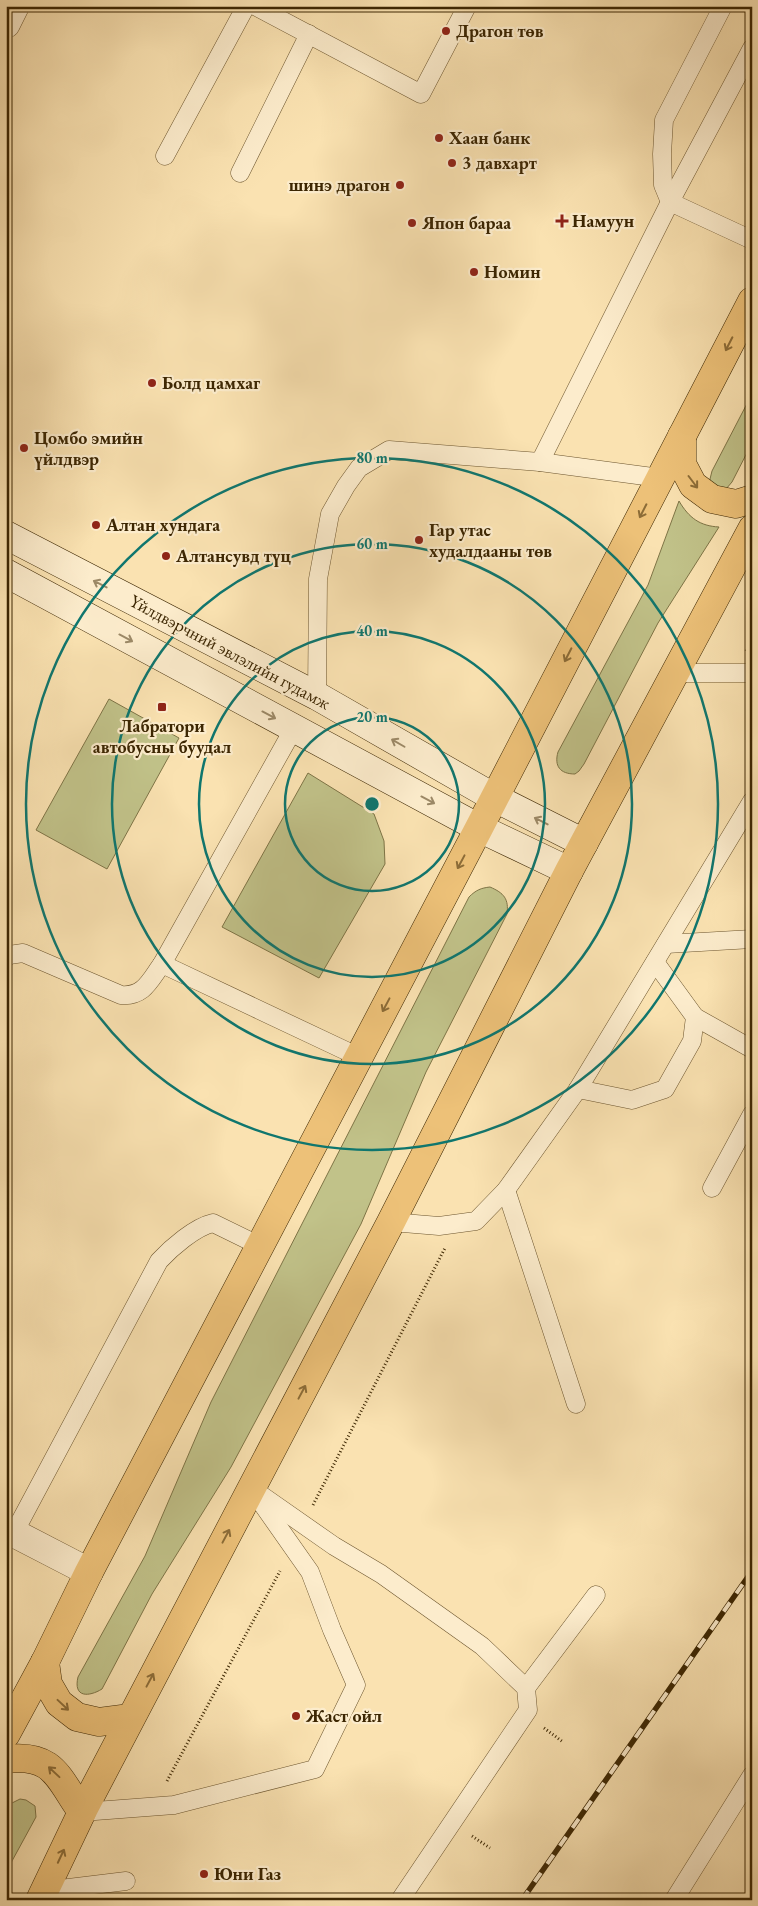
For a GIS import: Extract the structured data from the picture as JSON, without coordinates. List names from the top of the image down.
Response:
{
  "streets": {
    "main road": ["Үйлдвэрчний эвлэлийн гудамж"]
  },
  "places": {
    "other": [
      "Драгон төв",
      "Хаан банк",
      "3 давхарт",
      "шинэ драгон",
      "Япон бараа",
      "Номин",
      "Болд цамхаг",
      "Цомбо эмийн үйлдвэр",
      "Алтан хундага",
      "Гар утас худалдааны төв",
      "Алтансувд түц",
      "Жаст ойл",
      "Юни Газ"
    ],
    "health": ["Намуун"],
    "transit": ["Лабратори автобусны буудал"]
  },
  "rings": [
    "80 m",
    "60 m",
    "40 m",
    "20 m"
  ]
}
